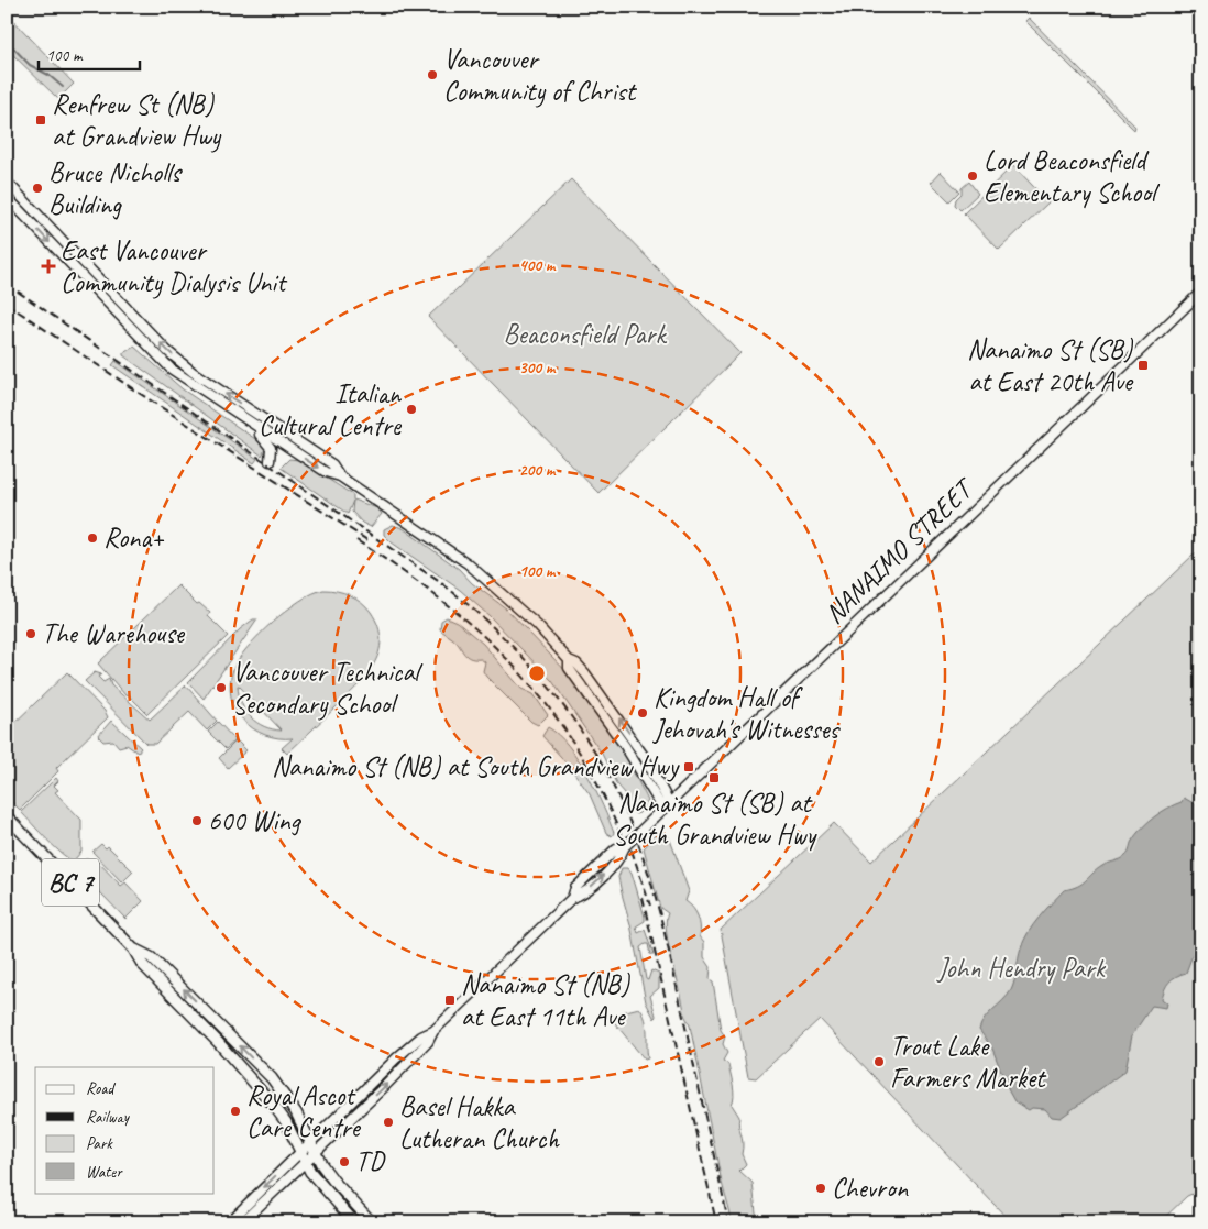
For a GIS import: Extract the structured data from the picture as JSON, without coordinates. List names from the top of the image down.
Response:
{
  "streets": {
    "main road": ["NANAIMO STREET", "BC 7"]
  },
  "crossings": [
    ["NANAIMO STREET", "BC 7"]
  ],
  "parks": ["Beaconsfield Park", "John Hendry Park"],
  "places": {
    "other": [
      "Vancouver Community of Christ",
      "Lord Beaconsfield Elementary School",
      "Bruce Nicholls Building",
      "Italian Cultural Centre",
      "Rona+",
      "The Warehouse",
      "Vancouver Technical Secondary School",
      "Kingdom Hall of Jehovah's Witnesses",
      "600 Wing",
      "Trout Lake Farmers Market",
      "Royal Ascot Care Centre",
      "Basel Hakka Lutheran Church",
      "TD",
      "Chevron"
    ],
    "transit": [
      "Renfrew St (NB) at Grandview Hwy",
      "Nanaimo St (SB) at East 20th Ave",
      "Nanaimo St (NB) at South Grandview Hwy",
      "Nanaimo St (SB) at South Grandview Hwy",
      "Nanaimo St (NB) at East 11th Ave"
    ],
    "health": ["East Vancouver Community Dialysis Unit"]
  },
  "legend": [
    "Road",
    "Railway",
    "Park",
    "Water"
  ],
  "scale_bar": "100 m",
  "rings": [
    "400 m",
    "300 m",
    "200 m",
    "100 m"
  ]
}
